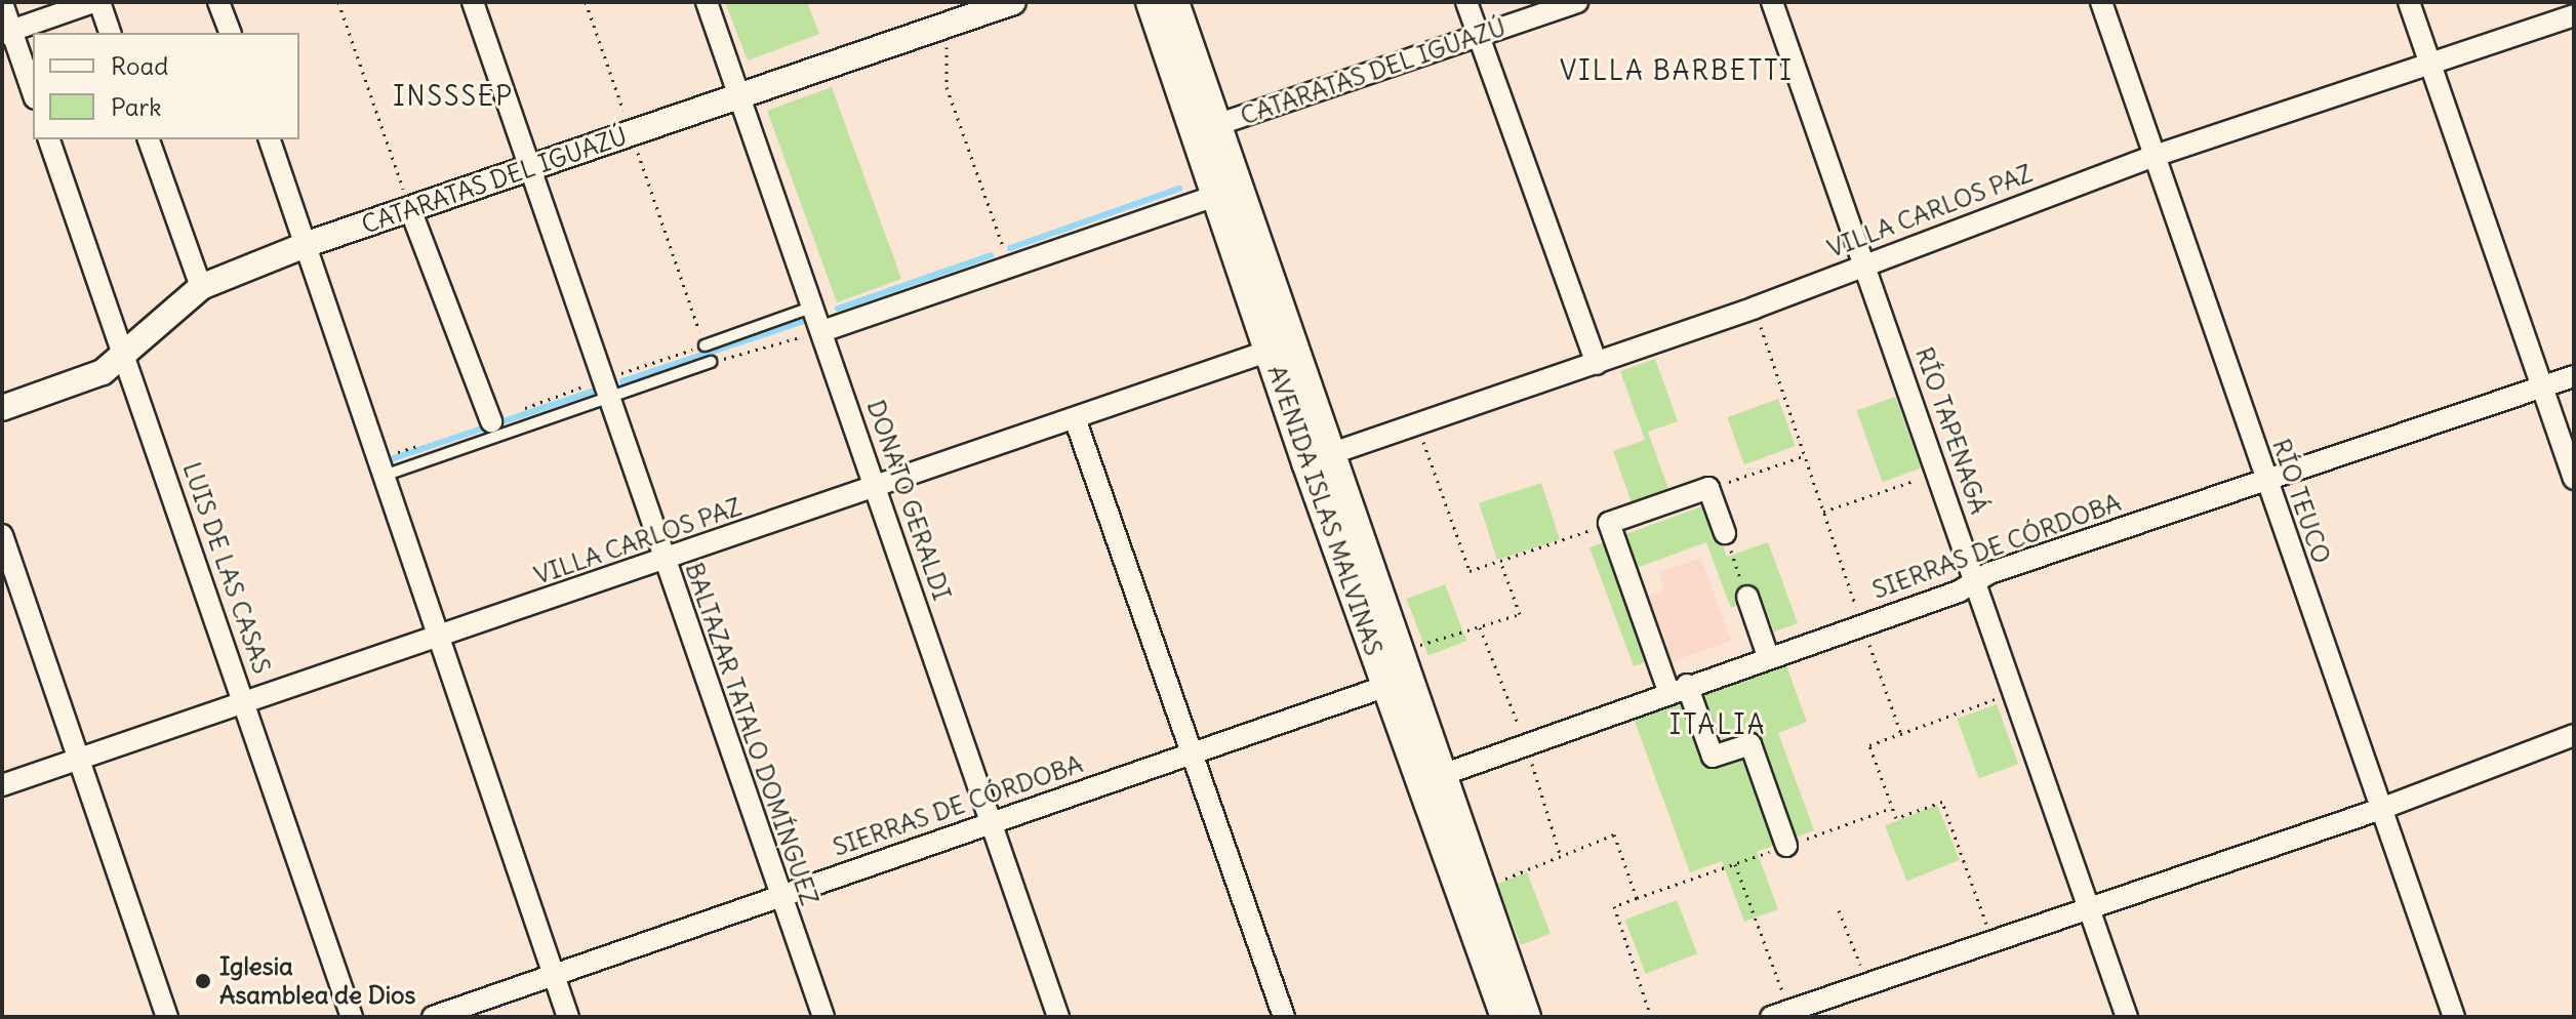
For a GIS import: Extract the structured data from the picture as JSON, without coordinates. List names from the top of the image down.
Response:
{
  "streets": {
    "main road": ["AVENIDA ISLAS MALVINAS"],
    "street": [
      "CATARATAS DEL IGUAZÚ",
      "VILLA CARLOS PAZ",
      "RÍO TAPENAGÁ",
      "DONATO GERALDI",
      "RÍO TEUCO",
      "SIERRAS DE CÓRDOBA",
      "LUIS DE LAS CASAS",
      "BALTAZAR TATALO DOMÍNGUEZ"
    ]
  },
  "crossings": [
    ["CATARATAS DEL IGUAZÚ", "DONATO GERALDI"],
    ["CATARATAS DEL IGUAZÚ", "AVENIDA ISLAS MALVINAS"],
    ["CATARATAS DEL IGUAZÚ", "LUIS DE LAS CASAS"],
    ["CATARATAS DEL IGUAZÚ", "BALTAZAR TATALO DOMÍNGUEZ"],
    ["VILLA CARLOS PAZ", "RÍO TAPENAGÁ"],
    ["VILLA CARLOS PAZ", "DONATO GERALDI"],
    ["VILLA CARLOS PAZ", "RÍO TEUCO"],
    ["VILLA CARLOS PAZ", "AVENIDA ISLAS MALVINAS"],
    ["VILLA CARLOS PAZ", "LUIS DE LAS CASAS"],
    ["VILLA CARLOS PAZ", "BALTAZAR TATALO DOMÍNGUEZ"],
    ["RÍO TAPENAGÁ", "SIERRAS DE CÓRDOBA"],
    ["DONATO GERALDI", "SIERRAS DE CÓRDOBA"],
    ["RÍO TEUCO", "SIERRAS DE CÓRDOBA"],
    ["AVENIDA ISLAS MALVINAS", "SIERRAS DE CÓRDOBA"],
    ["SIERRAS DE CÓRDOBA", "BALTAZAR TATALO DOMÍNGUEZ"]
  ],
  "districts": ["VILLA BARBETTI", "INSSSEP", "ITALIA"],
  "places": ["Iglesia Asamblea de Dios"],
  "legend": ["Road", "Park"]
}
